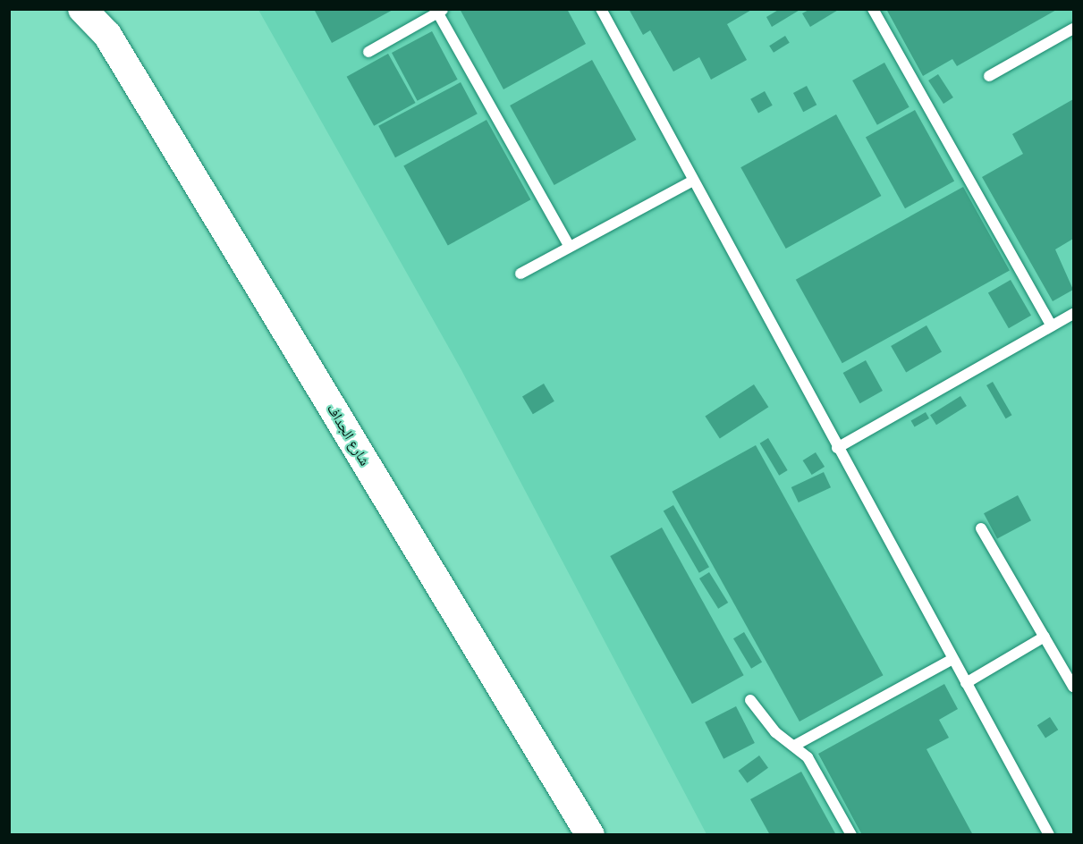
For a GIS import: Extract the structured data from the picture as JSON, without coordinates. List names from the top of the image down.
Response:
{
  "streets": {
    "street": ["شارع الجداف"]
  }
}
